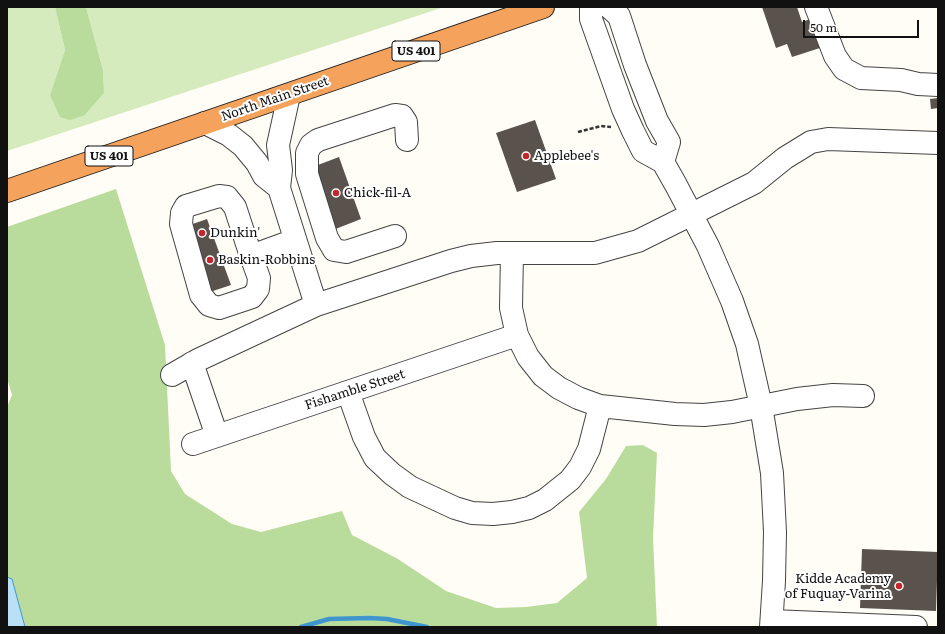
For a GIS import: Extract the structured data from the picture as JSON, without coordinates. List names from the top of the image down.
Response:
{
  "streets": {
    "highway": ["US 401", "North Main Street"],
    "street": ["Fishamble Street"]
  },
  "places": [
    "Applebee's",
    "Chick-fil-A",
    "Dunkin'",
    "Baskin-Robbins",
    "Kidde Academy of Fuquay-Varina"
  ],
  "scale_bar": "50 m"
}
